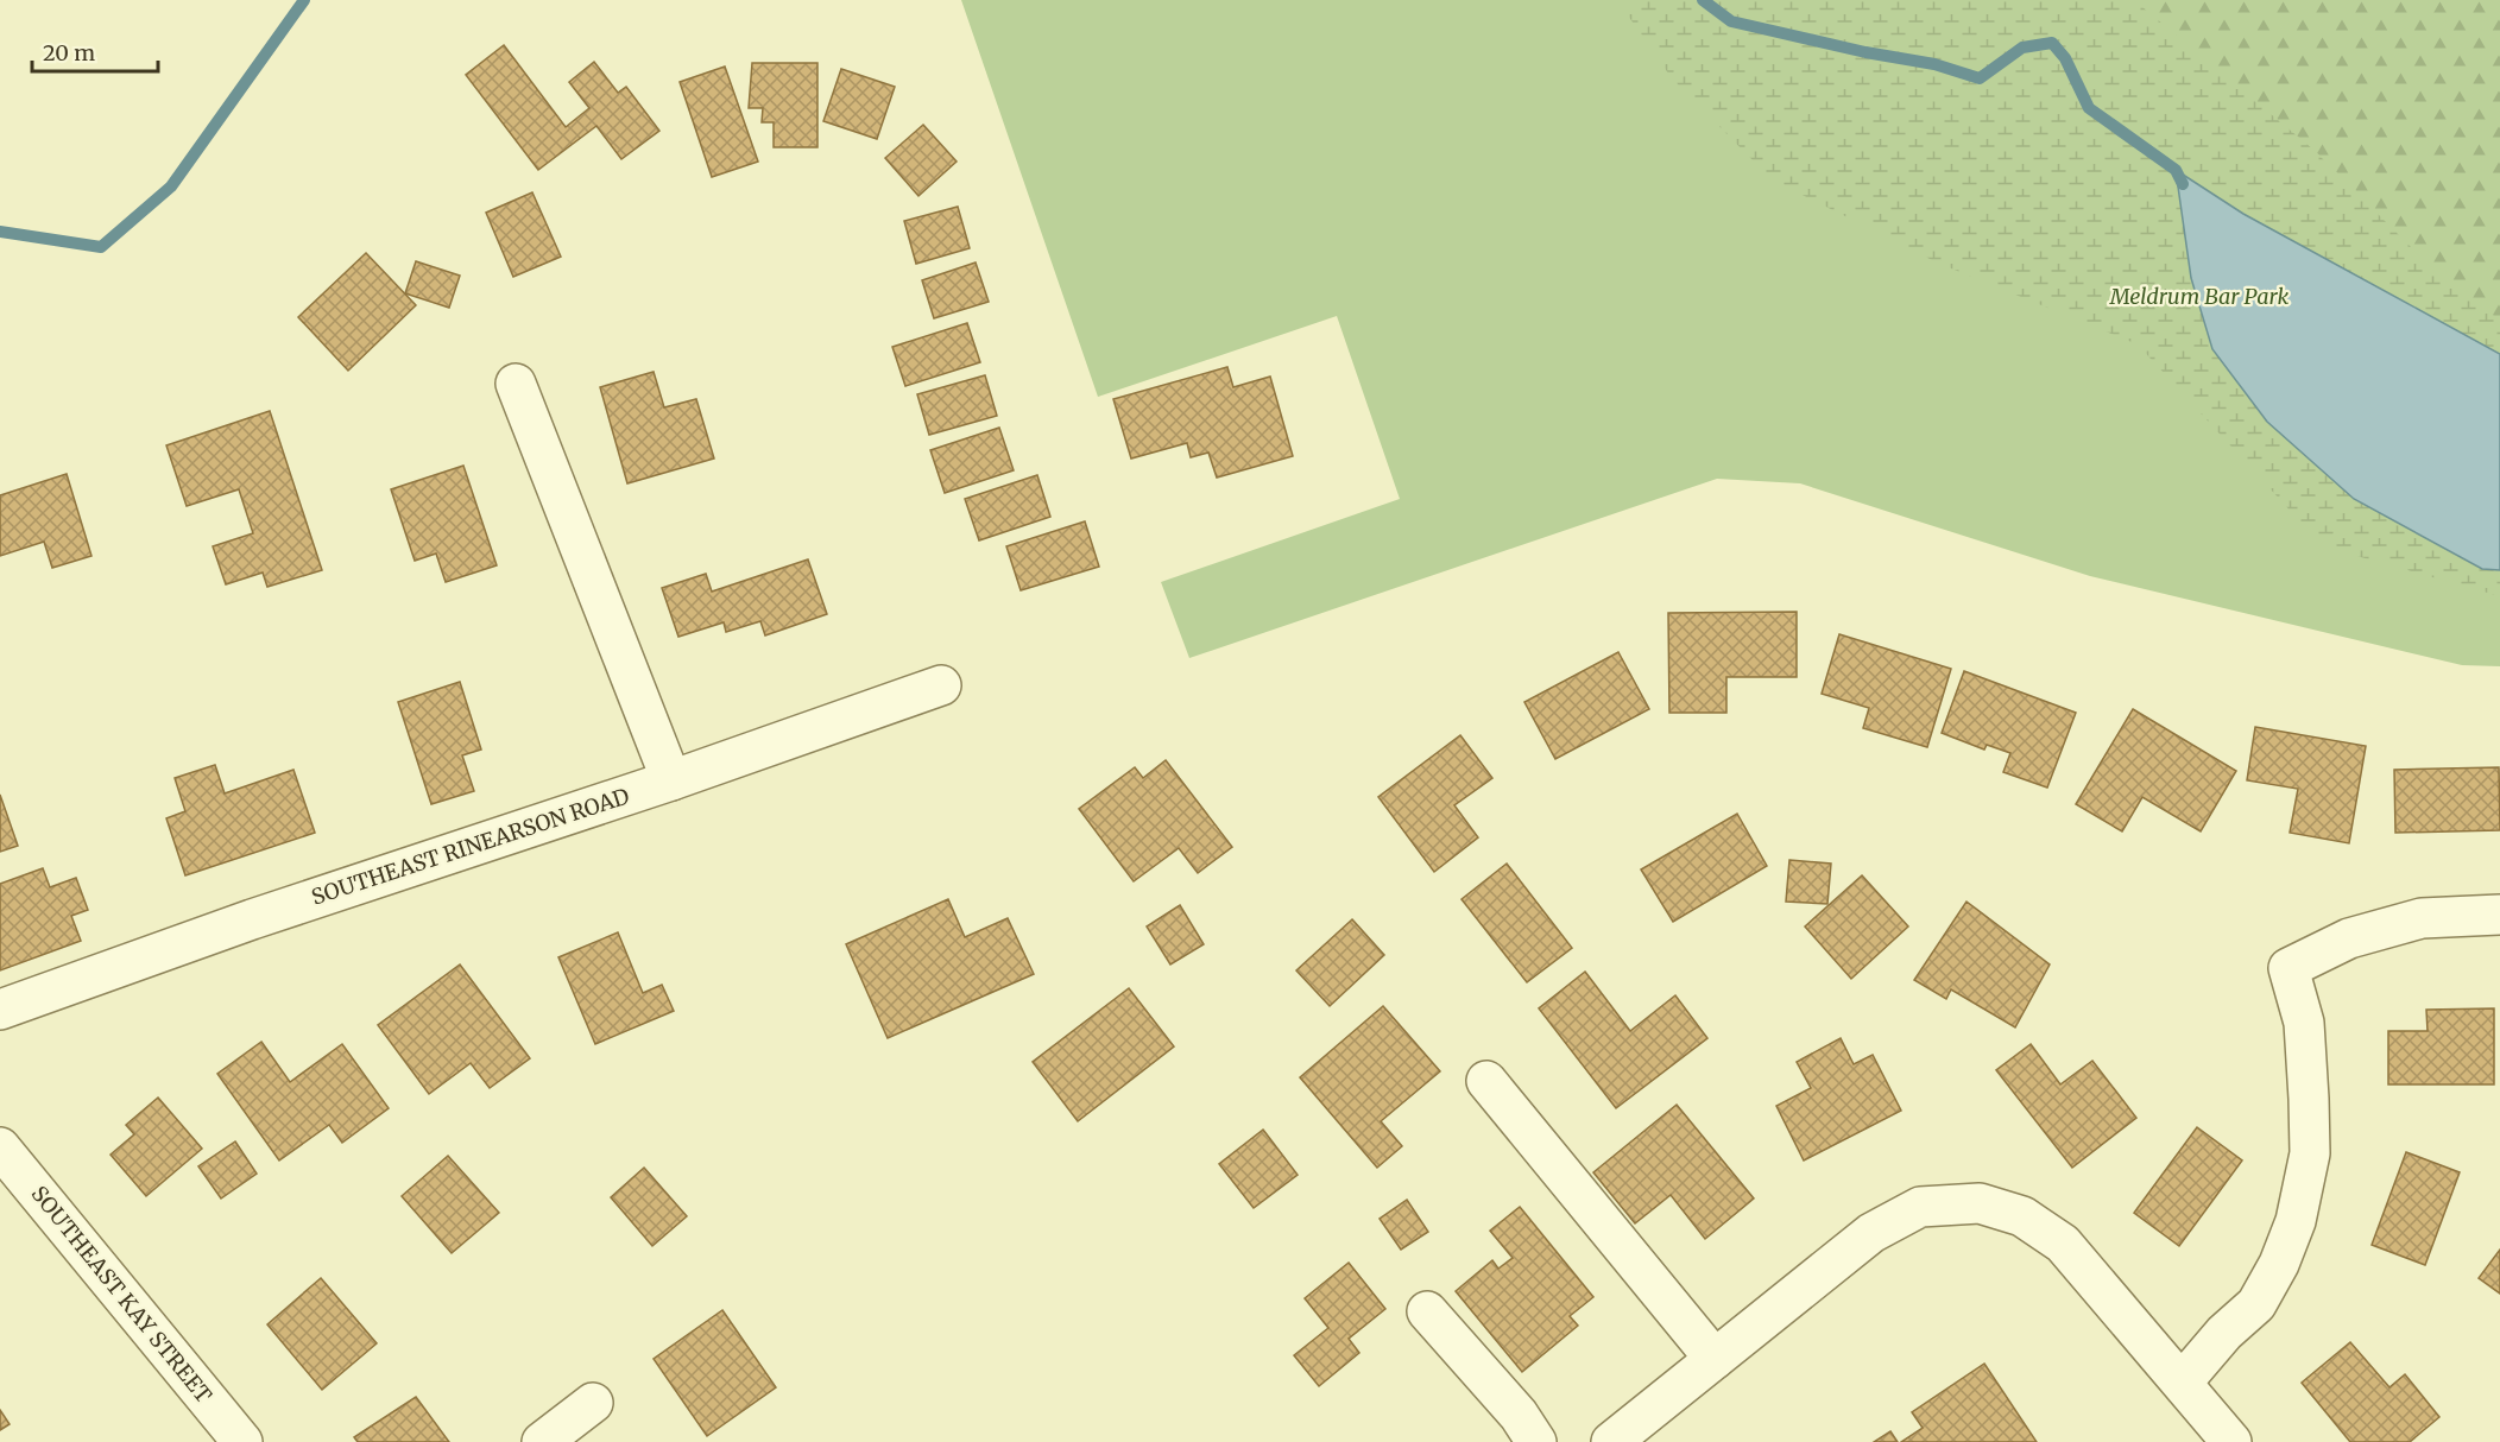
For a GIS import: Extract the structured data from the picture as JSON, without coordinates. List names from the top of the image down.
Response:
{
  "streets": {
    "street": ["SOUTHEAST RINEARSON ROAD", "SOUTHEAST KAY STREET"]
  },
  "parks": ["Meldrum Bar Park"],
  "scale_bar": "20 m"
}
